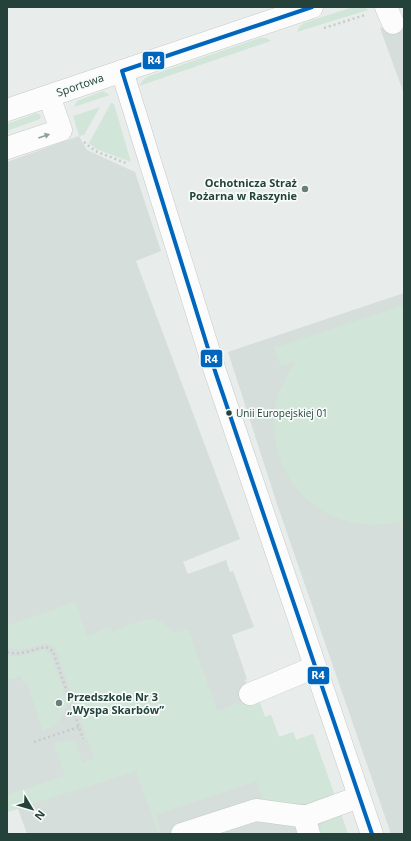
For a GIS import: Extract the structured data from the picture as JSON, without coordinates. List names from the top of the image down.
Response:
{
  "streets": {
    "street": ["Sportowa"]
  },
  "places": ["Ochotnicza Straż Pożarna w Raszynie", "Unii Europejskiej 01", "Przedszkole Nr 3 „Wyspa Skarbów”"],
  "lines": ["transit line R4"],
  "north": "bottom right"
}
